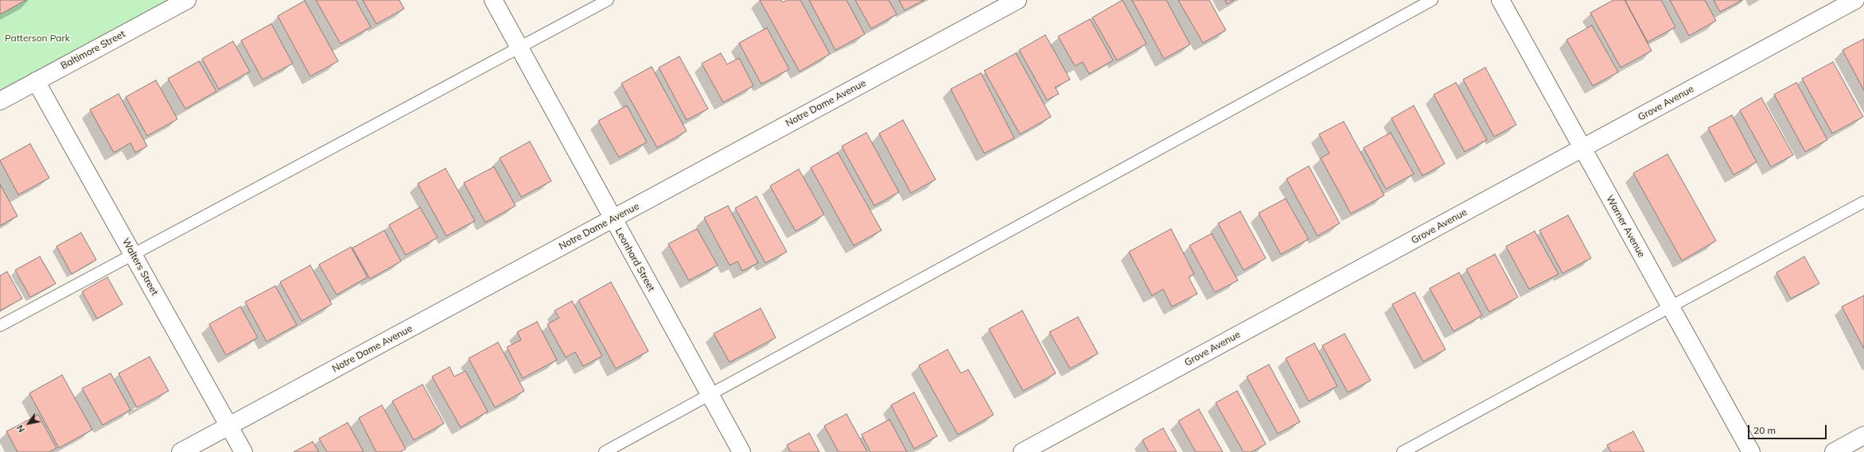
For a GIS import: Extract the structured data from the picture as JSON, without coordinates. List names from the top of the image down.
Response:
{
  "streets": {
    "street": [
      "Baltimore Street",
      "Notre Dame Avenue",
      "Grove Avenue",
      "Warner Avenue",
      "Leonhard Street",
      "Walters Street"
    ]
  },
  "crossings": [
    ["Baltimore Street", "Walters Street"],
    ["Notre Dame Avenue", "Leonhard Street"],
    ["Notre Dame Avenue", "Walters Street"],
    ["Grove Avenue", "Warner Avenue"]
  ],
  "parks": ["Patterson Park"],
  "scale_bar": "20 m",
  "north": "bottom left"
}
